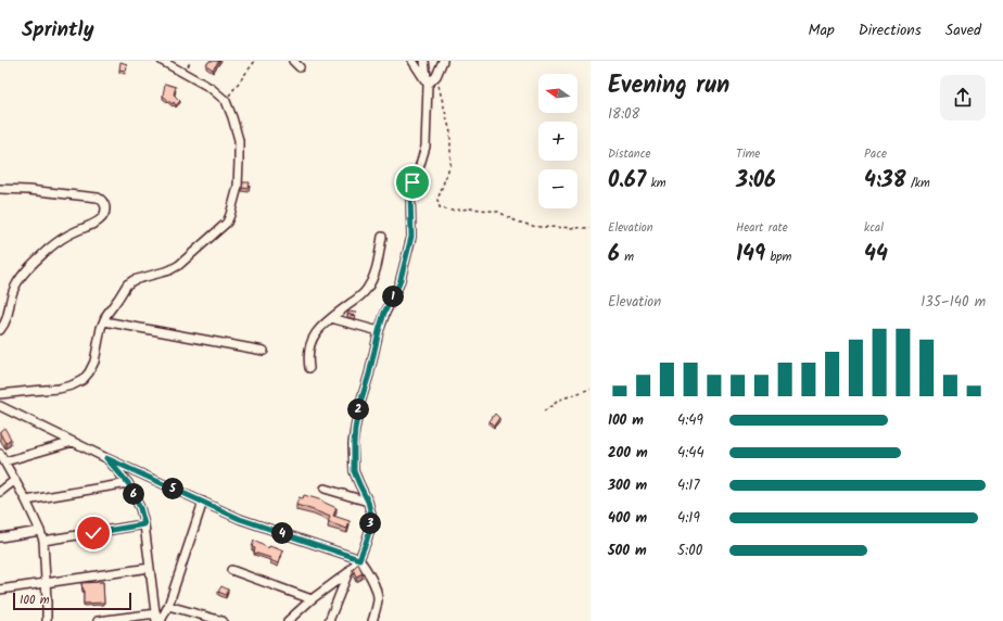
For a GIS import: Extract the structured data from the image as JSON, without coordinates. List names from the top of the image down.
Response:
{
  "scale_bar": "100 m",
  "north": "left",
  "page": {
    "header": "Sprintly",
    "nav": ["Map", "Directions", "Saved"],
    "heading": ["Evening run", "18:08"],
    "map_buttons": ["+", "−"],
    "stats": [
      ["Distance", "0.67 km"],
      ["Time", "3:06"],
      ["Pace", "4:38 /km"],
      ["Elevation", "6 m"],
      ["Heart rate", "149 bpm"],
      ["kcal", "44"]
    ],
    "chart": ["Elevation", "135–140 m"],
    "pins": [
      "1",
      "2",
      "5",
      "6",
      "3",
      "4"
    ],
    "list": [
      {
        "name": "100 m",
        "note": "4:49"
      },
      {
        "name": "200 m",
        "note": "4:44"
      },
      {
        "name": "300 m",
        "note": "4:17"
      },
      {
        "name": "400 m",
        "note": "4:19"
      },
      {
        "name": "500 m",
        "note": "5:00"
      }
    ],
    "scale": "100 m"
  }
}
